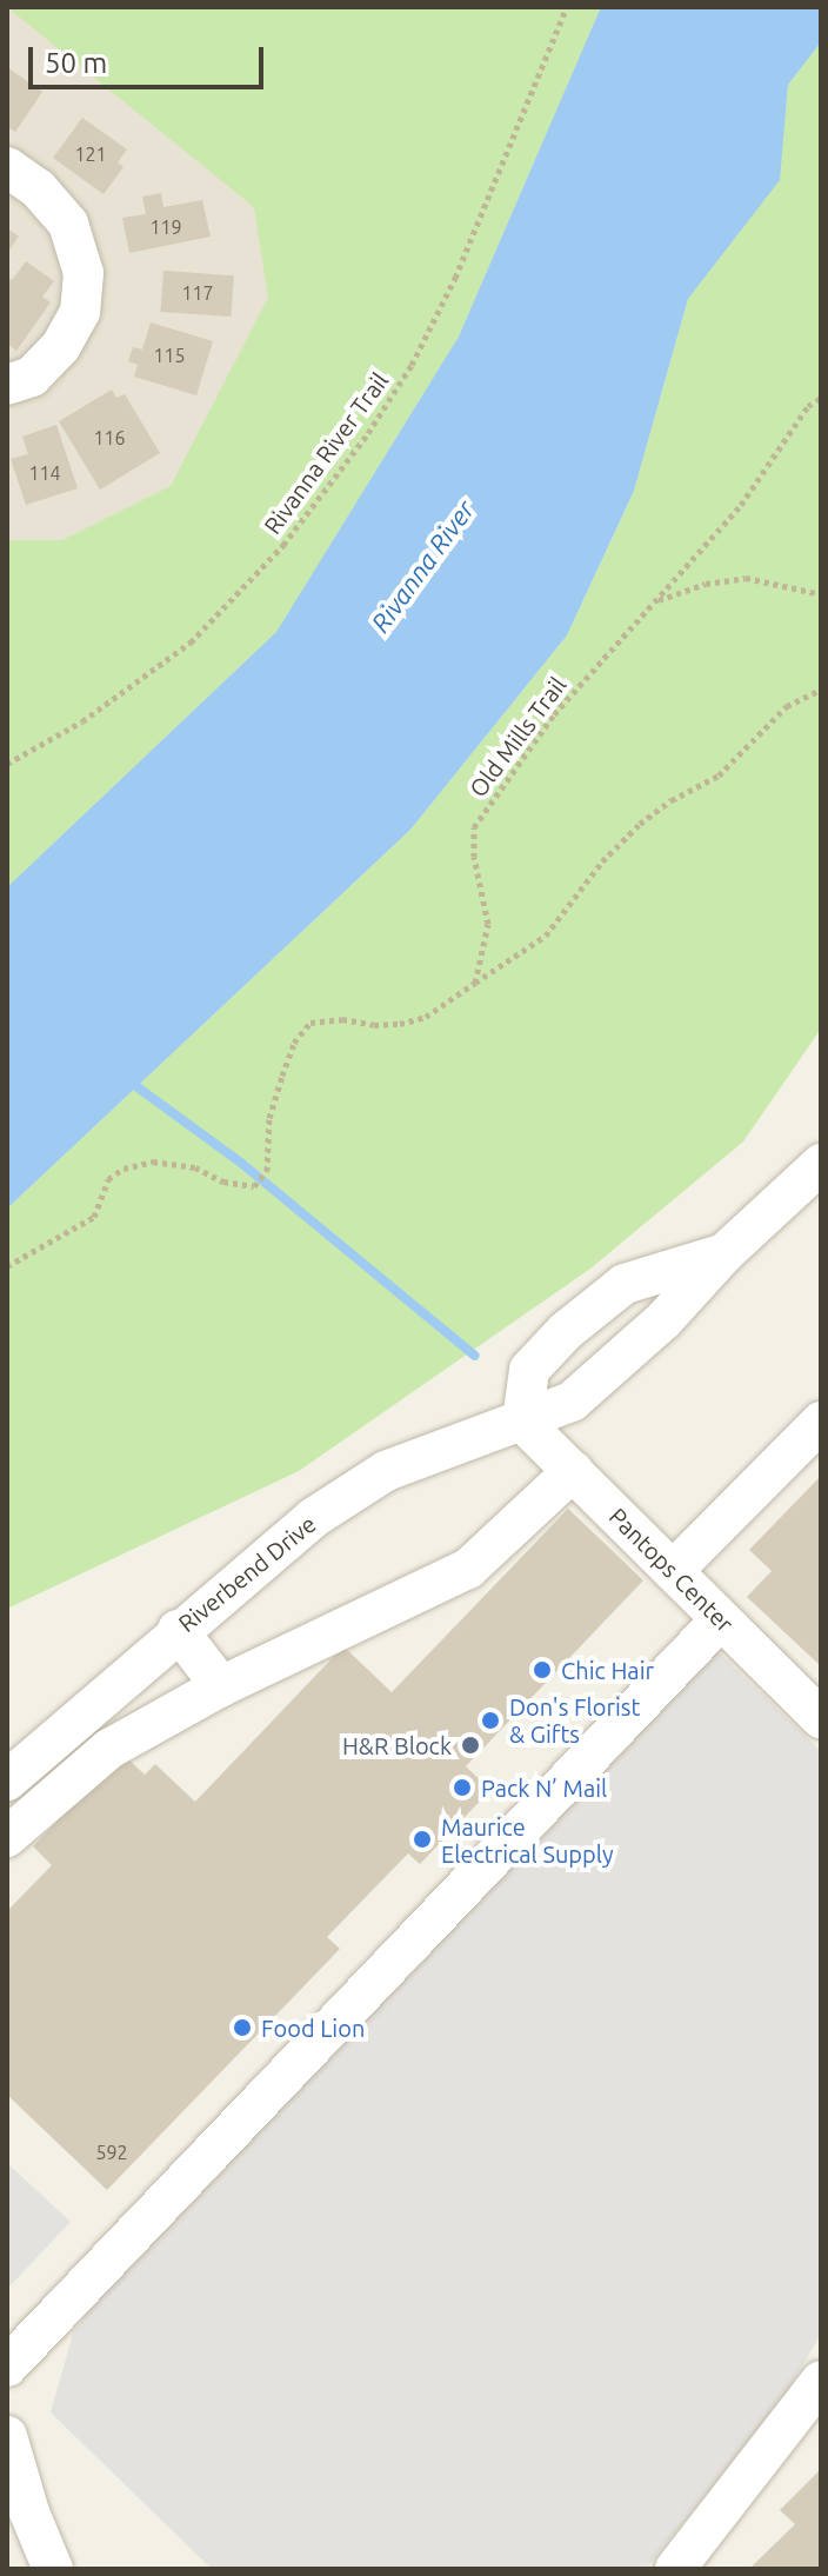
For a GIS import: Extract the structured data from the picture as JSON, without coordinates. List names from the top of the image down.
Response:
{
  "streets": {
    "street": ["Pantops Center", "Riverbend Drive"],
    "path": ["Rivanna River Trail", "Old Mills Trail"]
  },
  "crossings": [
    ["Pantops Center", "Riverbend Drive"]
  ],
  "water": ["Rivanna River"],
  "places": [
    "Chic Hair",
    "Don's Florist & Gifts",
    "H&R Block",
    "Pack N’ Mail",
    "Maurice Electrical Supply",
    "Food Lion"
  ],
  "house_numbers": [
    "121",
    "119",
    "117",
    "115",
    "116",
    "114",
    "592"
  ],
  "scale_bar": "50 m"
}
